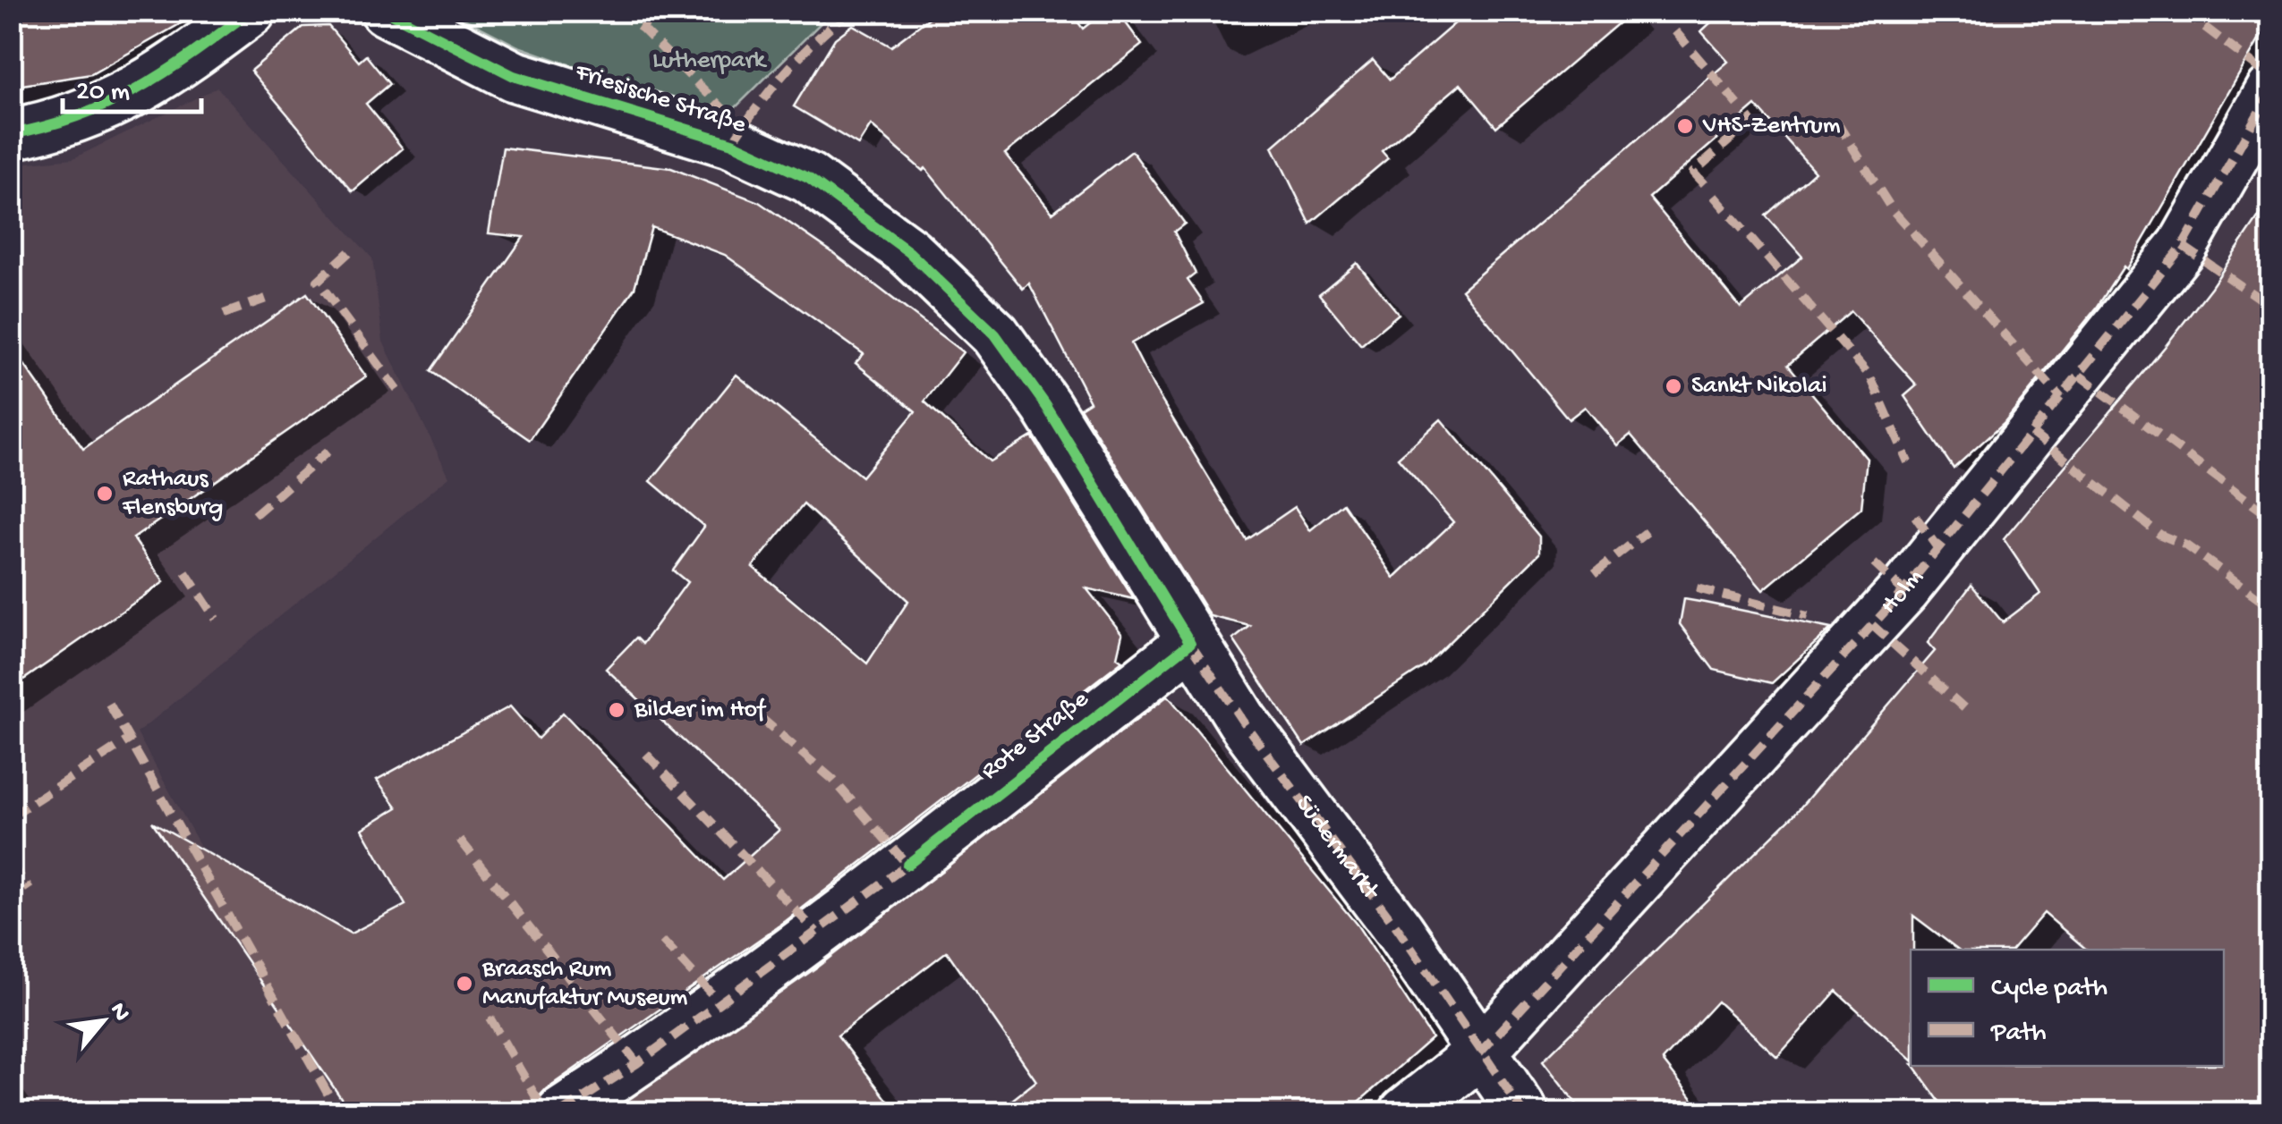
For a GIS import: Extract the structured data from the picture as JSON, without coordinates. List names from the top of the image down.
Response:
{
  "streets": {
    "street": [
      "Friesische Straße",
      "Holm",
      "Rote Straße",
      "Südermarkt"
    ]
  },
  "crossings": [
    ["Friesische Straße", "Rote Straße"],
    ["Friesische Straße", "Südermarkt"],
    ["Holm", "Südermarkt"],
    ["Rote Straße", "Südermarkt"]
  ],
  "parks": ["Lutherpark"],
  "places": [
    "VHS-Zentrum",
    "Sankt Nikolai",
    "Rathaus Flensburg",
    "Bilder im Hof",
    "Braasch Rum Manufaktur Museum"
  ],
  "legend": ["Cycle path", "Path"],
  "scale_bar": "20 m",
  "north": "top right"
}
